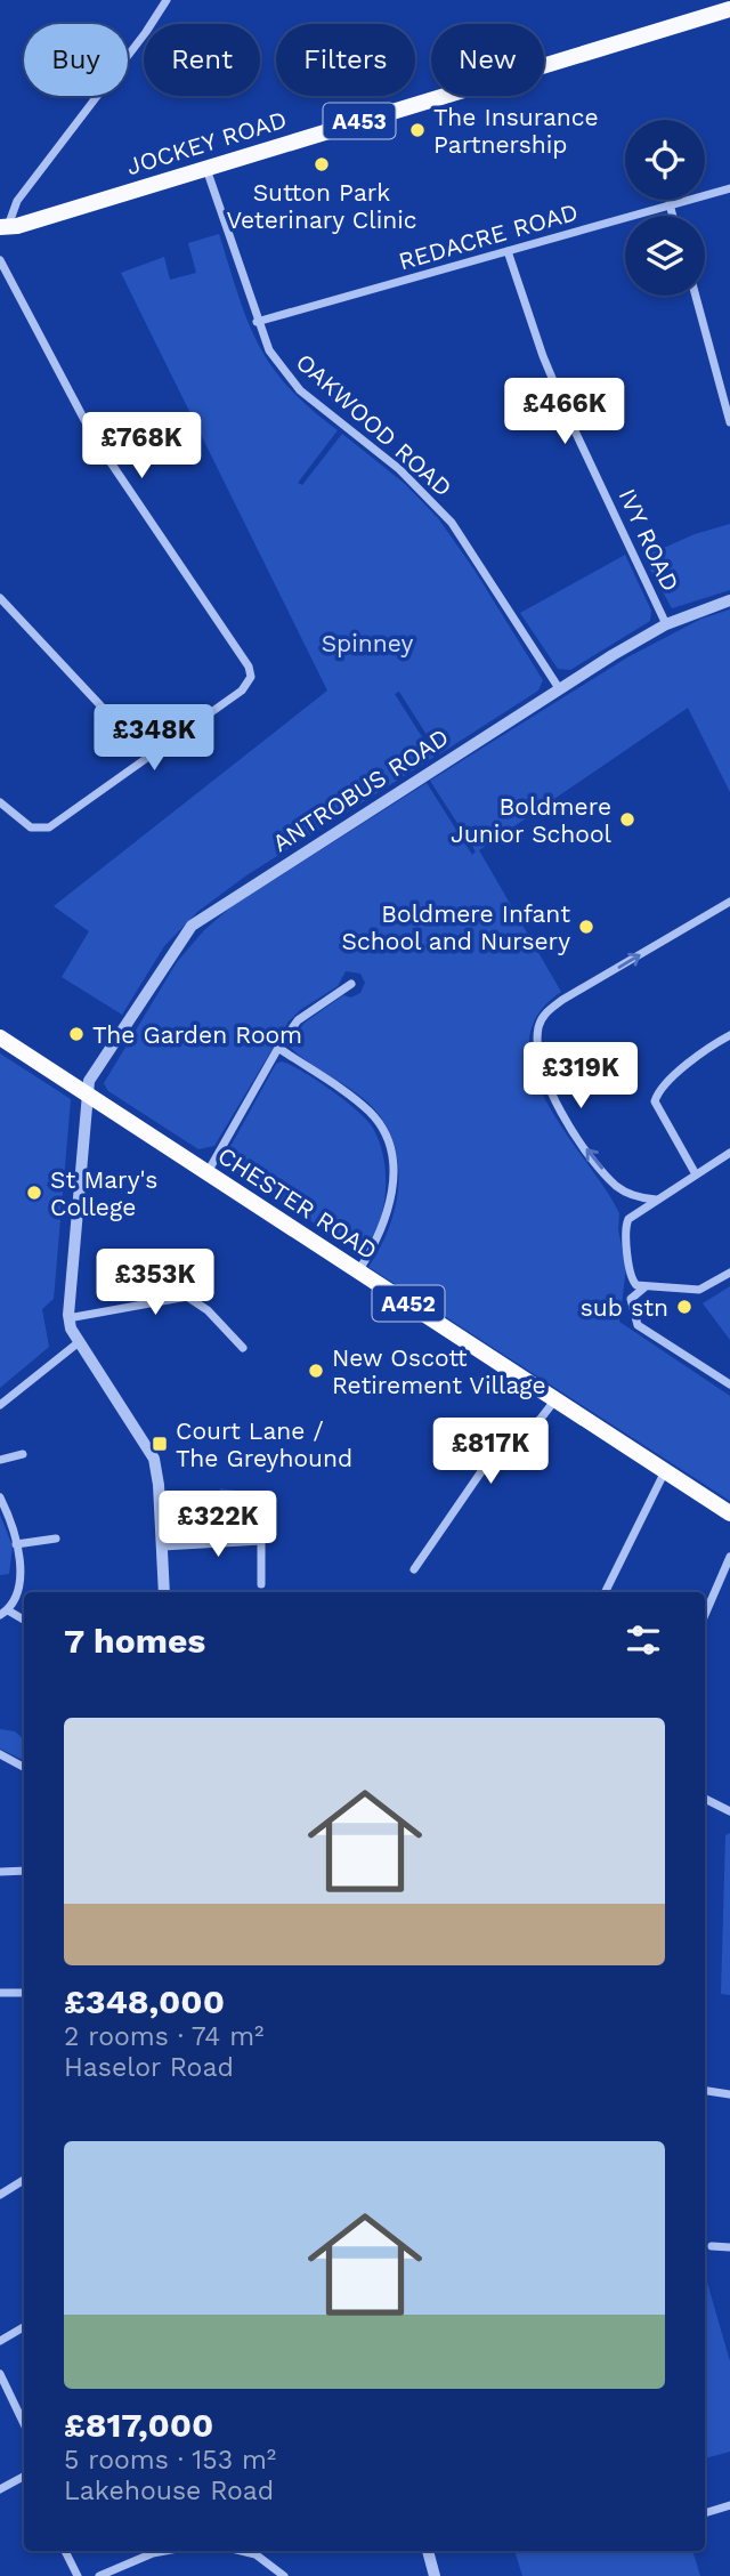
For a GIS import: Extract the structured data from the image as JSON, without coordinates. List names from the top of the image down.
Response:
{
  "streets": {
    "highway": ["CHESTER ROAD", "A452"],
    "main road": ["A453", "JOCKEY ROAD"],
    "street": [
      "REDACRE ROAD",
      "OAKWOOD ROAD",
      "IVY ROAD",
      "ANTROBUS ROAD"
    ]
  },
  "crossings": [
    ["JOCKEY ROAD", "OAKWOOD ROAD"],
    ["REDACRE ROAD", "OAKWOOD ROAD"],
    ["REDACRE ROAD", "IVY ROAD"],
    ["OAKWOOD ROAD", "ANTROBUS ROAD"],
    ["IVY ROAD", "ANTROBUS ROAD"],
    ["ANTROBUS ROAD", "CHESTER ROAD"]
  ],
  "parks": ["Spinney"],
  "places": {
    "other": [
      "The Insurance Partnership",
      "Sutton Park Veterinary Clinic",
      "Boldmere Junior School",
      "Boldmere Infant School and Nursery",
      "The Garden Room",
      "St Mary's College",
      "sub stn",
      "New Oscott Retirement Village"
    ],
    "transit": ["Court Lane / The Greyhound"]
  },
  "page": {
    "chip": [
      "Buy",
      "Rent",
      "Filters",
      "New"
    ],
    "price": [
      "£466K",
      "£768K",
      "£348K",
      "£319K",
      "£353K",
      "£817K",
      "£322K"
    ],
    "heading": "7 homes",
    "list": [
      {
        "name": "£348,000",
        "note": "2 rooms · 74 m² · Haselor Road"
      },
      {
        "name": "£817,000",
        "note": "5 rooms · 153 m² · Lakehouse Road"
      }
    ]
  }
}
